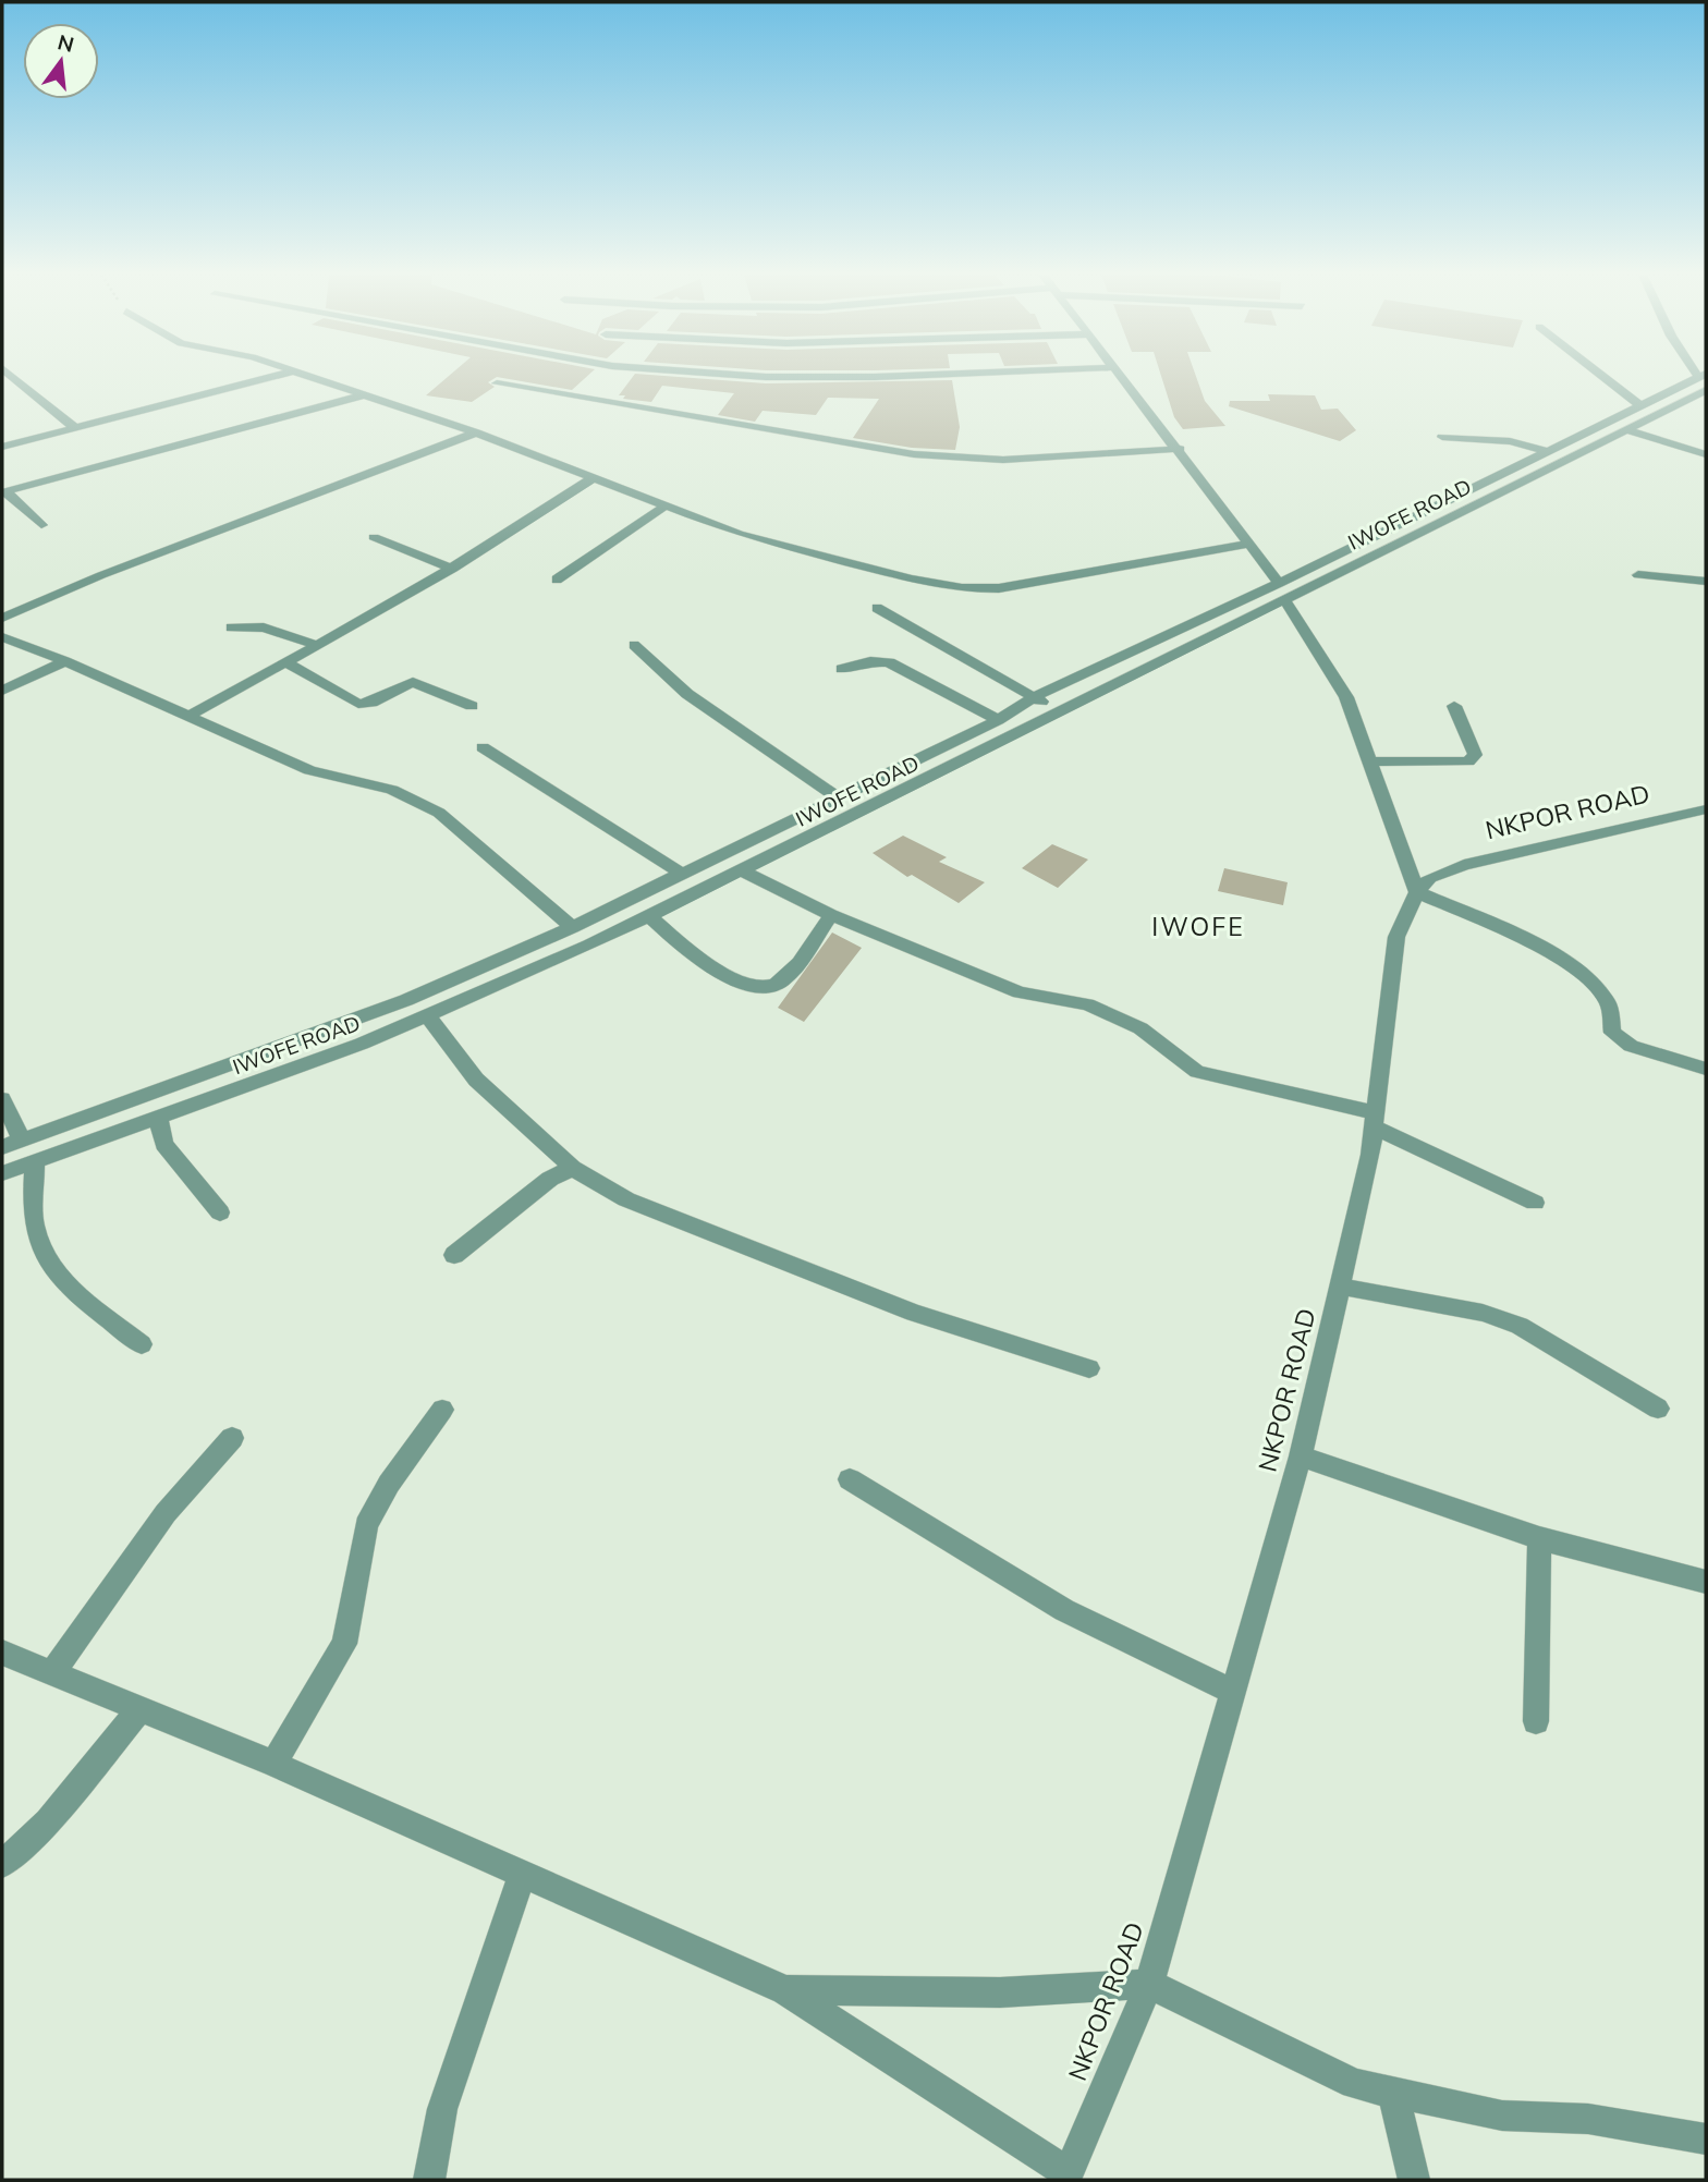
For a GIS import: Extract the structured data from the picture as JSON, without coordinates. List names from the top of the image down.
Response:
{
  "streets": {
    "street": ["IWOFE ROAD", "NKPOR ROAD"]
  },
  "districts": ["IWOFE"],
  "north": "top"
}
